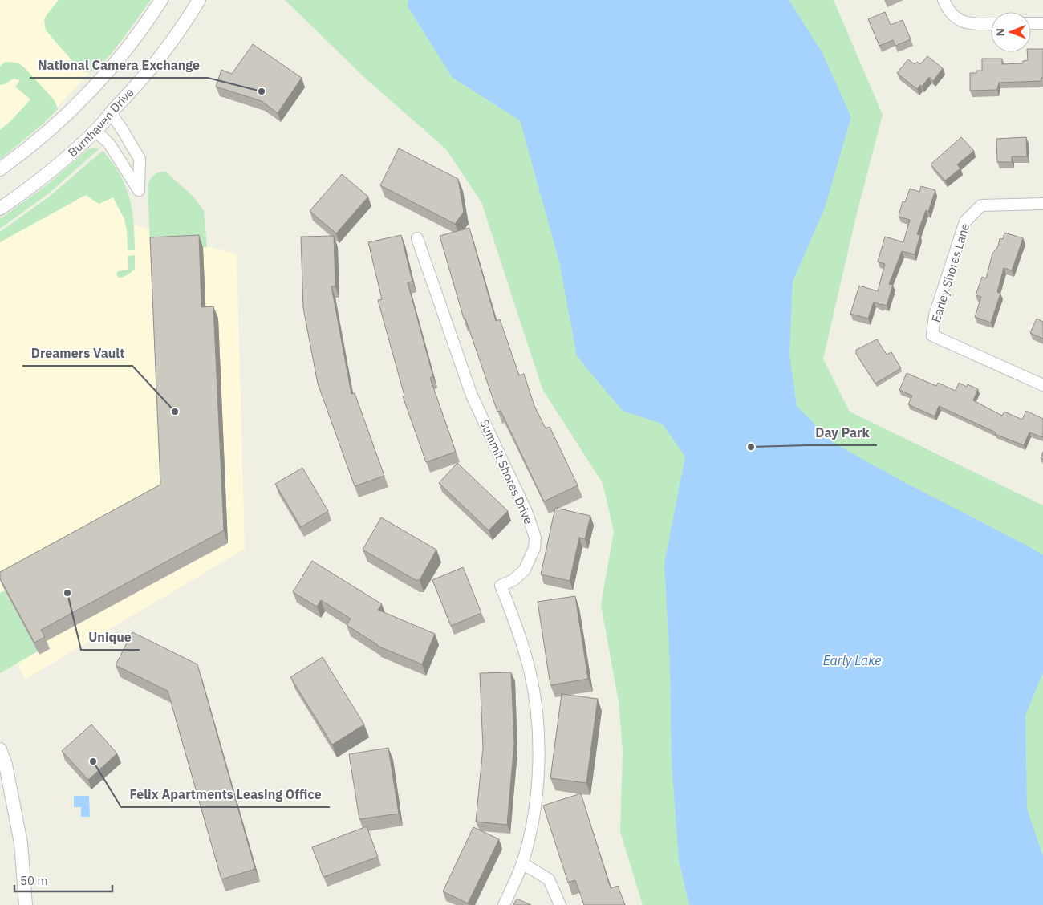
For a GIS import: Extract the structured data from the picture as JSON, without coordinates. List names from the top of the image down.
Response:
{
  "streets": {
    "street": ["Burnhaven Drive", "Earley Shores Lane", "Summit Shores Drive"]
  },
  "water": ["Early Lake"],
  "places": [
    "National Camera Exchange",
    "Dreamers Vault",
    "Day Park",
    "Unique",
    "Felix Apartments Leasing Office"
  ],
  "scale_bar": "50 m",
  "north": "left"
}
